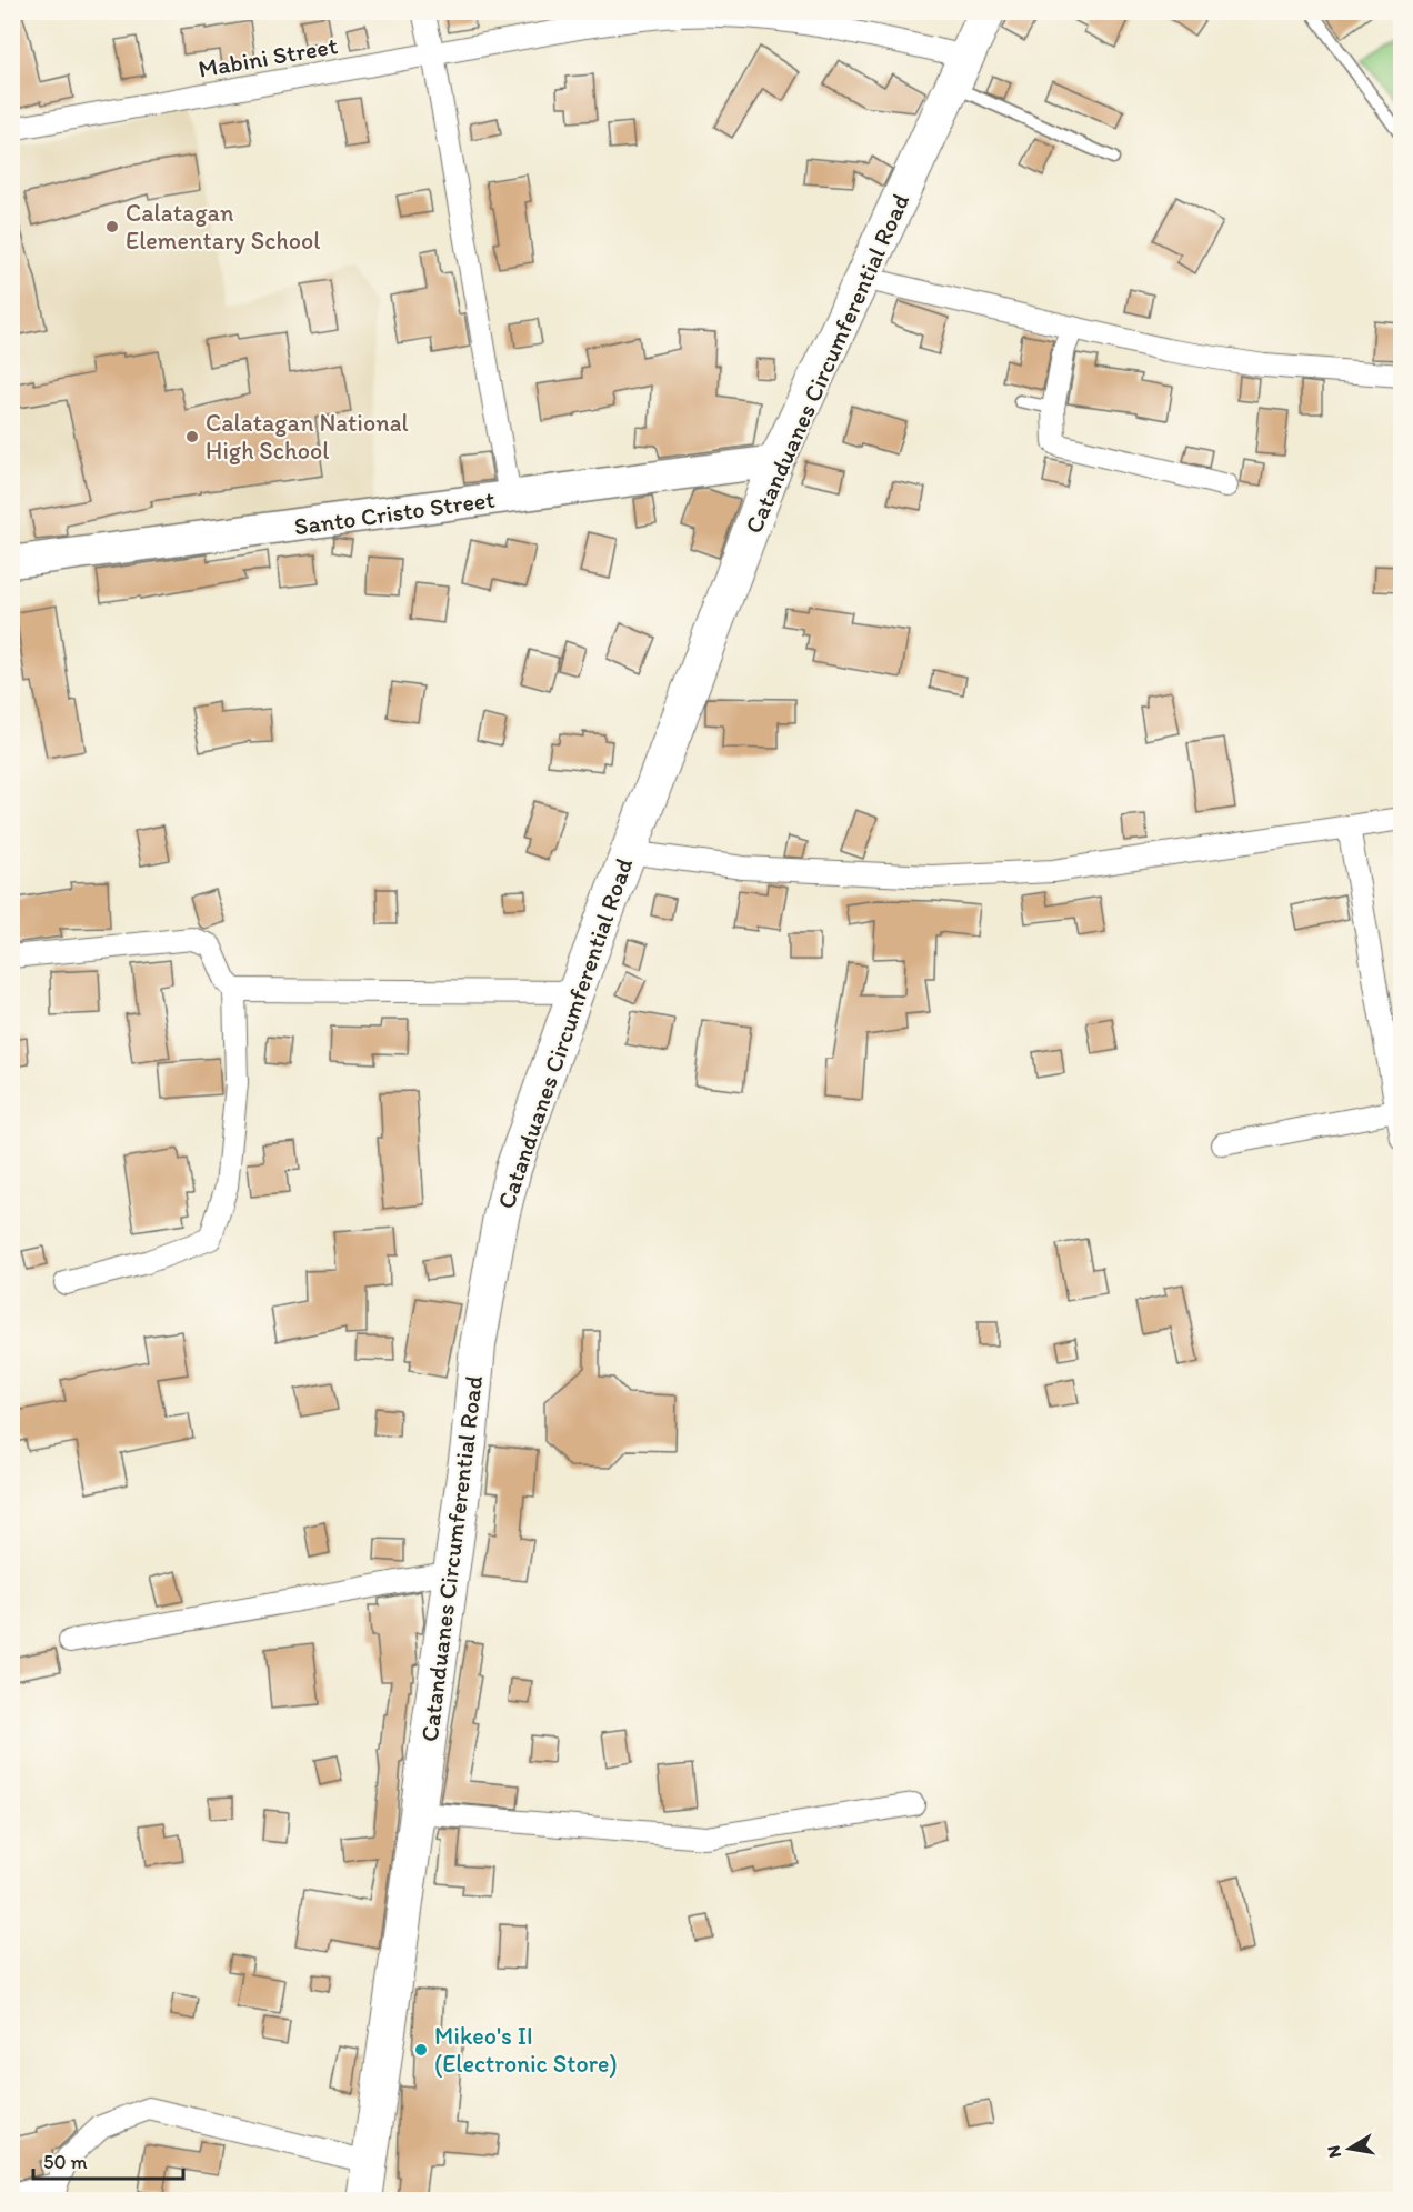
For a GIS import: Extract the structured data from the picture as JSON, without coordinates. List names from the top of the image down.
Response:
{
  "streets": {
    "main road": ["Catanduanes Circumferential Road"],
    "street": ["Mabini Street", "Santo Cristo Street"]
  },
  "crossings": [
    ["Mabini Street", "Catanduanes Circumferential Road"],
    ["Catanduanes Circumferential Road", "Santo Cristo Street"]
  ],
  "places": ["Calatagan Elementary School", "Calatagan National High School", "Mikeo's II (Electronic Store)"],
  "scale_bar": "50 m",
  "north": "left"
}
